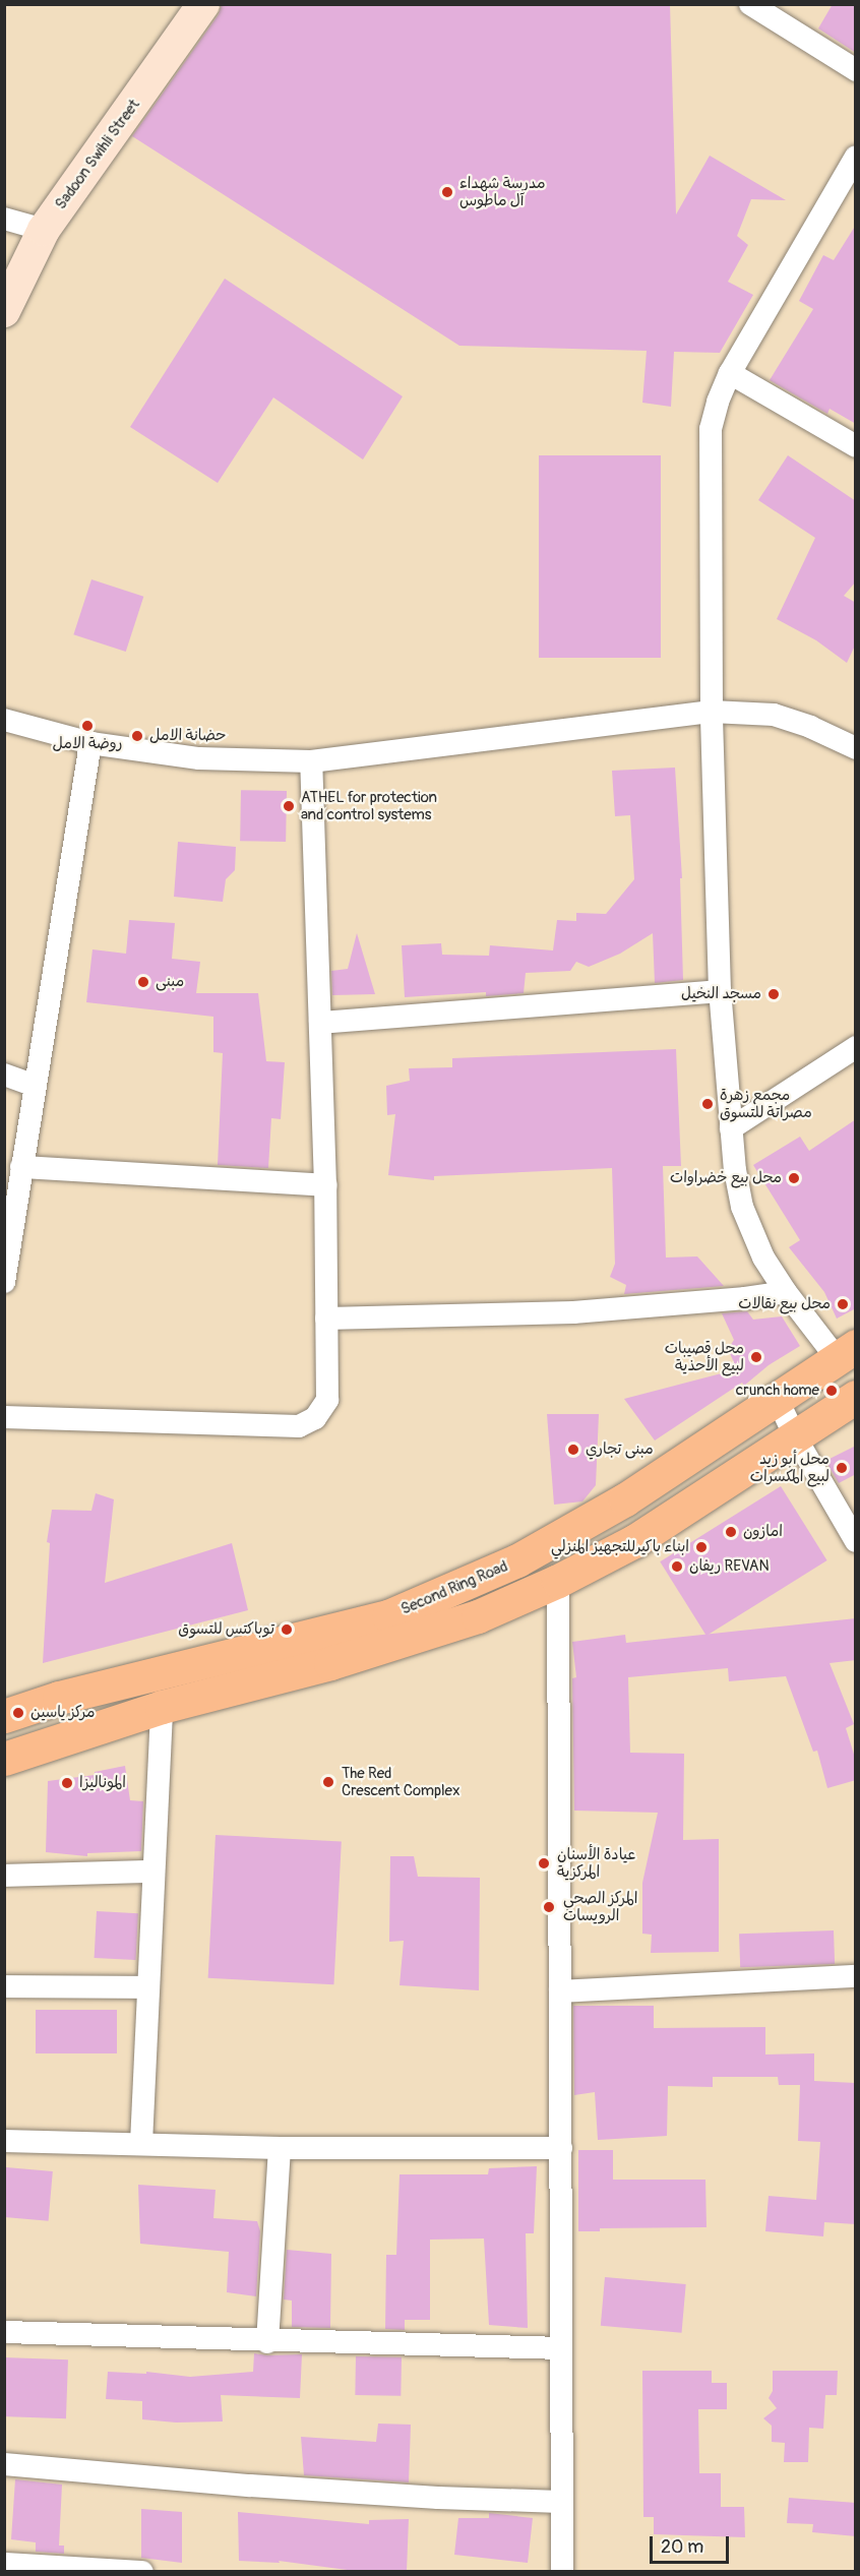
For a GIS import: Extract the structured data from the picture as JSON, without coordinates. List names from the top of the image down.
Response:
{
  "streets": {
    "main road": ["Sadoon Swihli Street", "Second Ring Road"]
  },
  "places": [
    "مدرسة شهداء آل ماطوس",
    "روضة الامل",
    "حضانة الامل",
    "ATHEL for protection and control systems",
    "مبنى",
    "مسجد النخيل",
    "مجمع زهرة مصراتة للتسوق",
    "محل بيع خضراوات",
    "محل بيع نقالات",
    "محل قصيبات لبيع الأحذية",
    "crunch home",
    "مبنى تجاري",
    "محل أبو زيد لبيع المكسرات",
    "امازون",
    "ابناء باكيرللتجهيز المنزلي",
    "ريفان REVAN",
    "توباكتس للتسوق",
    "مركز ياسين",
    "The Red Crescent Complex",
    "الموناليزا",
    "عيادة الأسنان المركزية",
    "المركز الصحي الرويسات"
  ],
  "scale_bar": "20 m"
}
